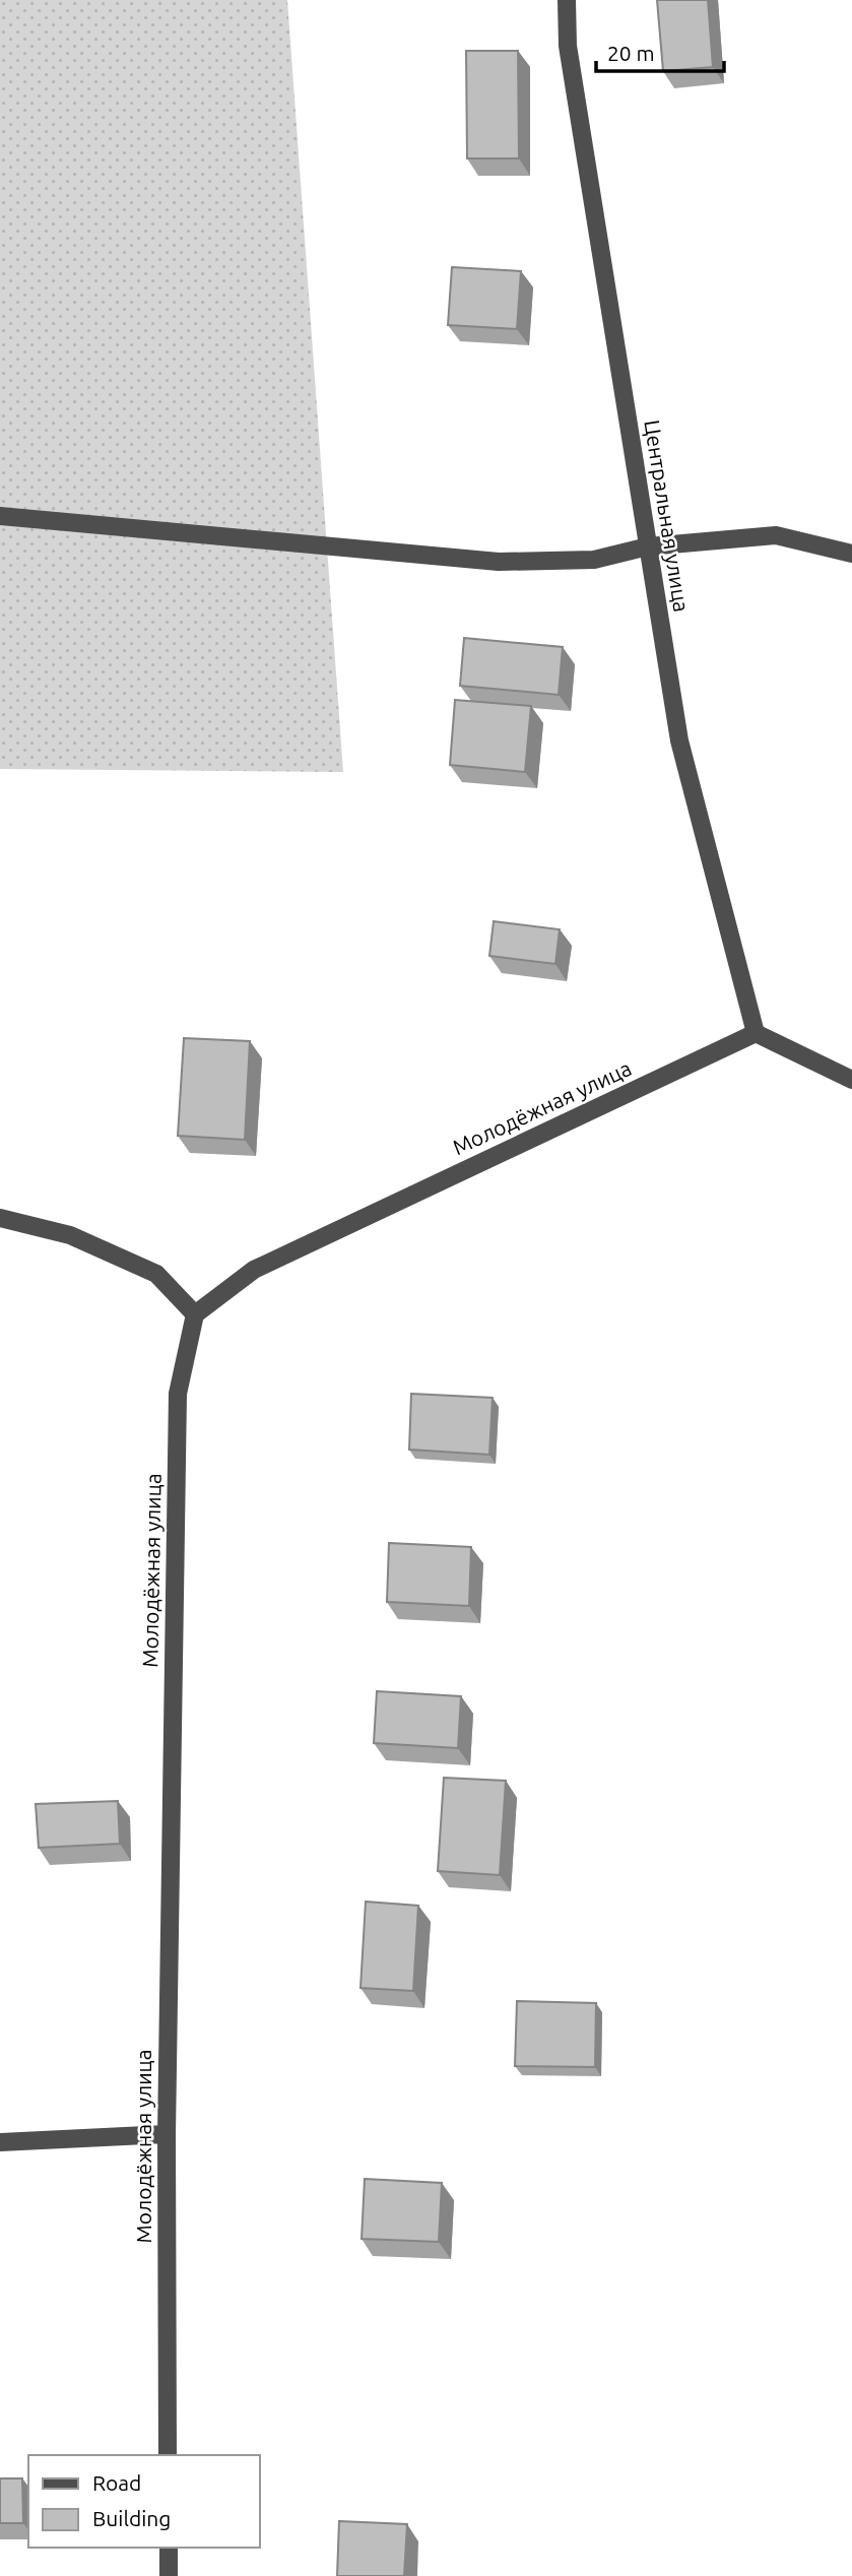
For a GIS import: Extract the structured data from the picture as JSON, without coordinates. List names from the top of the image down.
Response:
{
  "streets": {
    "street": ["Центральная улица", "Молодёжная улица"]
  },
  "crossings": [
    ["Центральная улица", "Молодёжная улица"]
  ],
  "legend": ["Road", "Building"],
  "scale_bar": "20 m"
}
